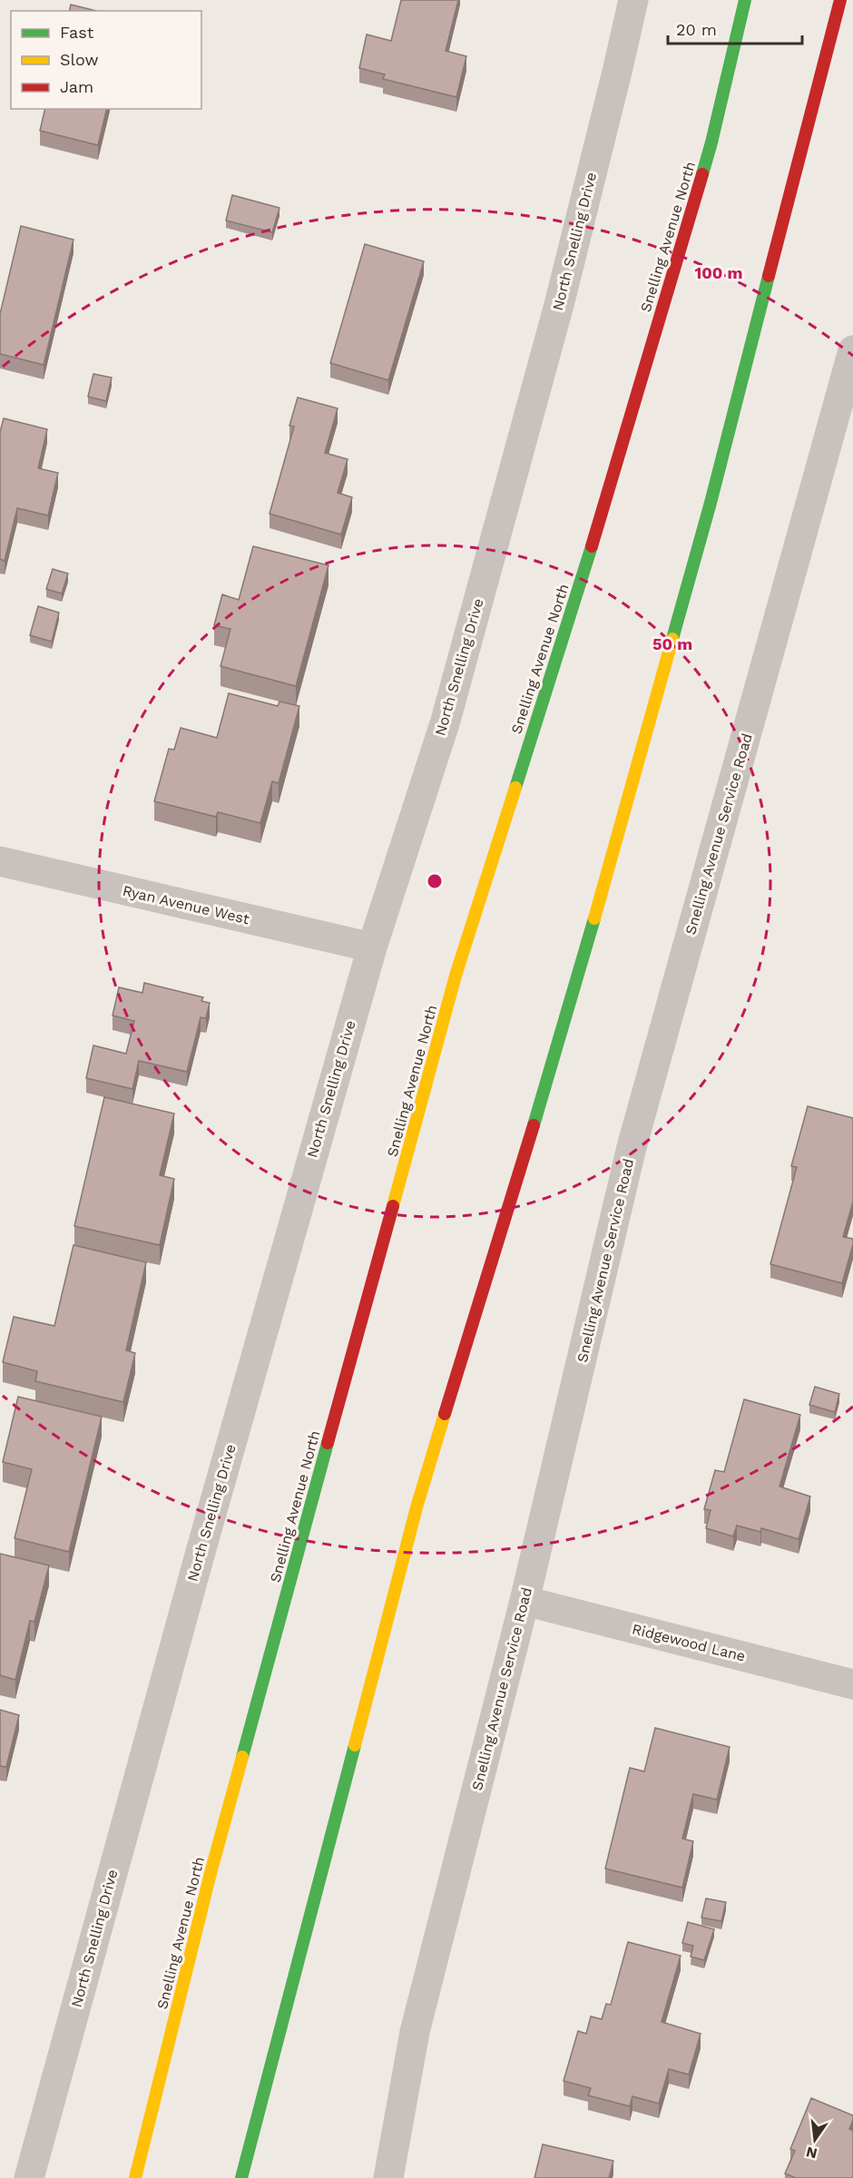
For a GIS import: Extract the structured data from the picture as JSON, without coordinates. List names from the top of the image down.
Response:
{
  "streets": {
    "main road": ["Snelling Avenue North"],
    "street": [
      "North Snelling Drive",
      "Snelling Avenue Service Road",
      "Ryan Avenue West",
      "Ridgewood Lane"
    ]
  },
  "crossings": [
    ["North Snelling Drive", "Ryan Avenue West"],
    ["Snelling Avenue Service Road", "Ridgewood Lane"]
  ],
  "legend": ["Fast", "Slow", "Jam"],
  "scale_bar": "20 m",
  "north": "bottom",
  "rings": ["100 m", "50 m"]
}
